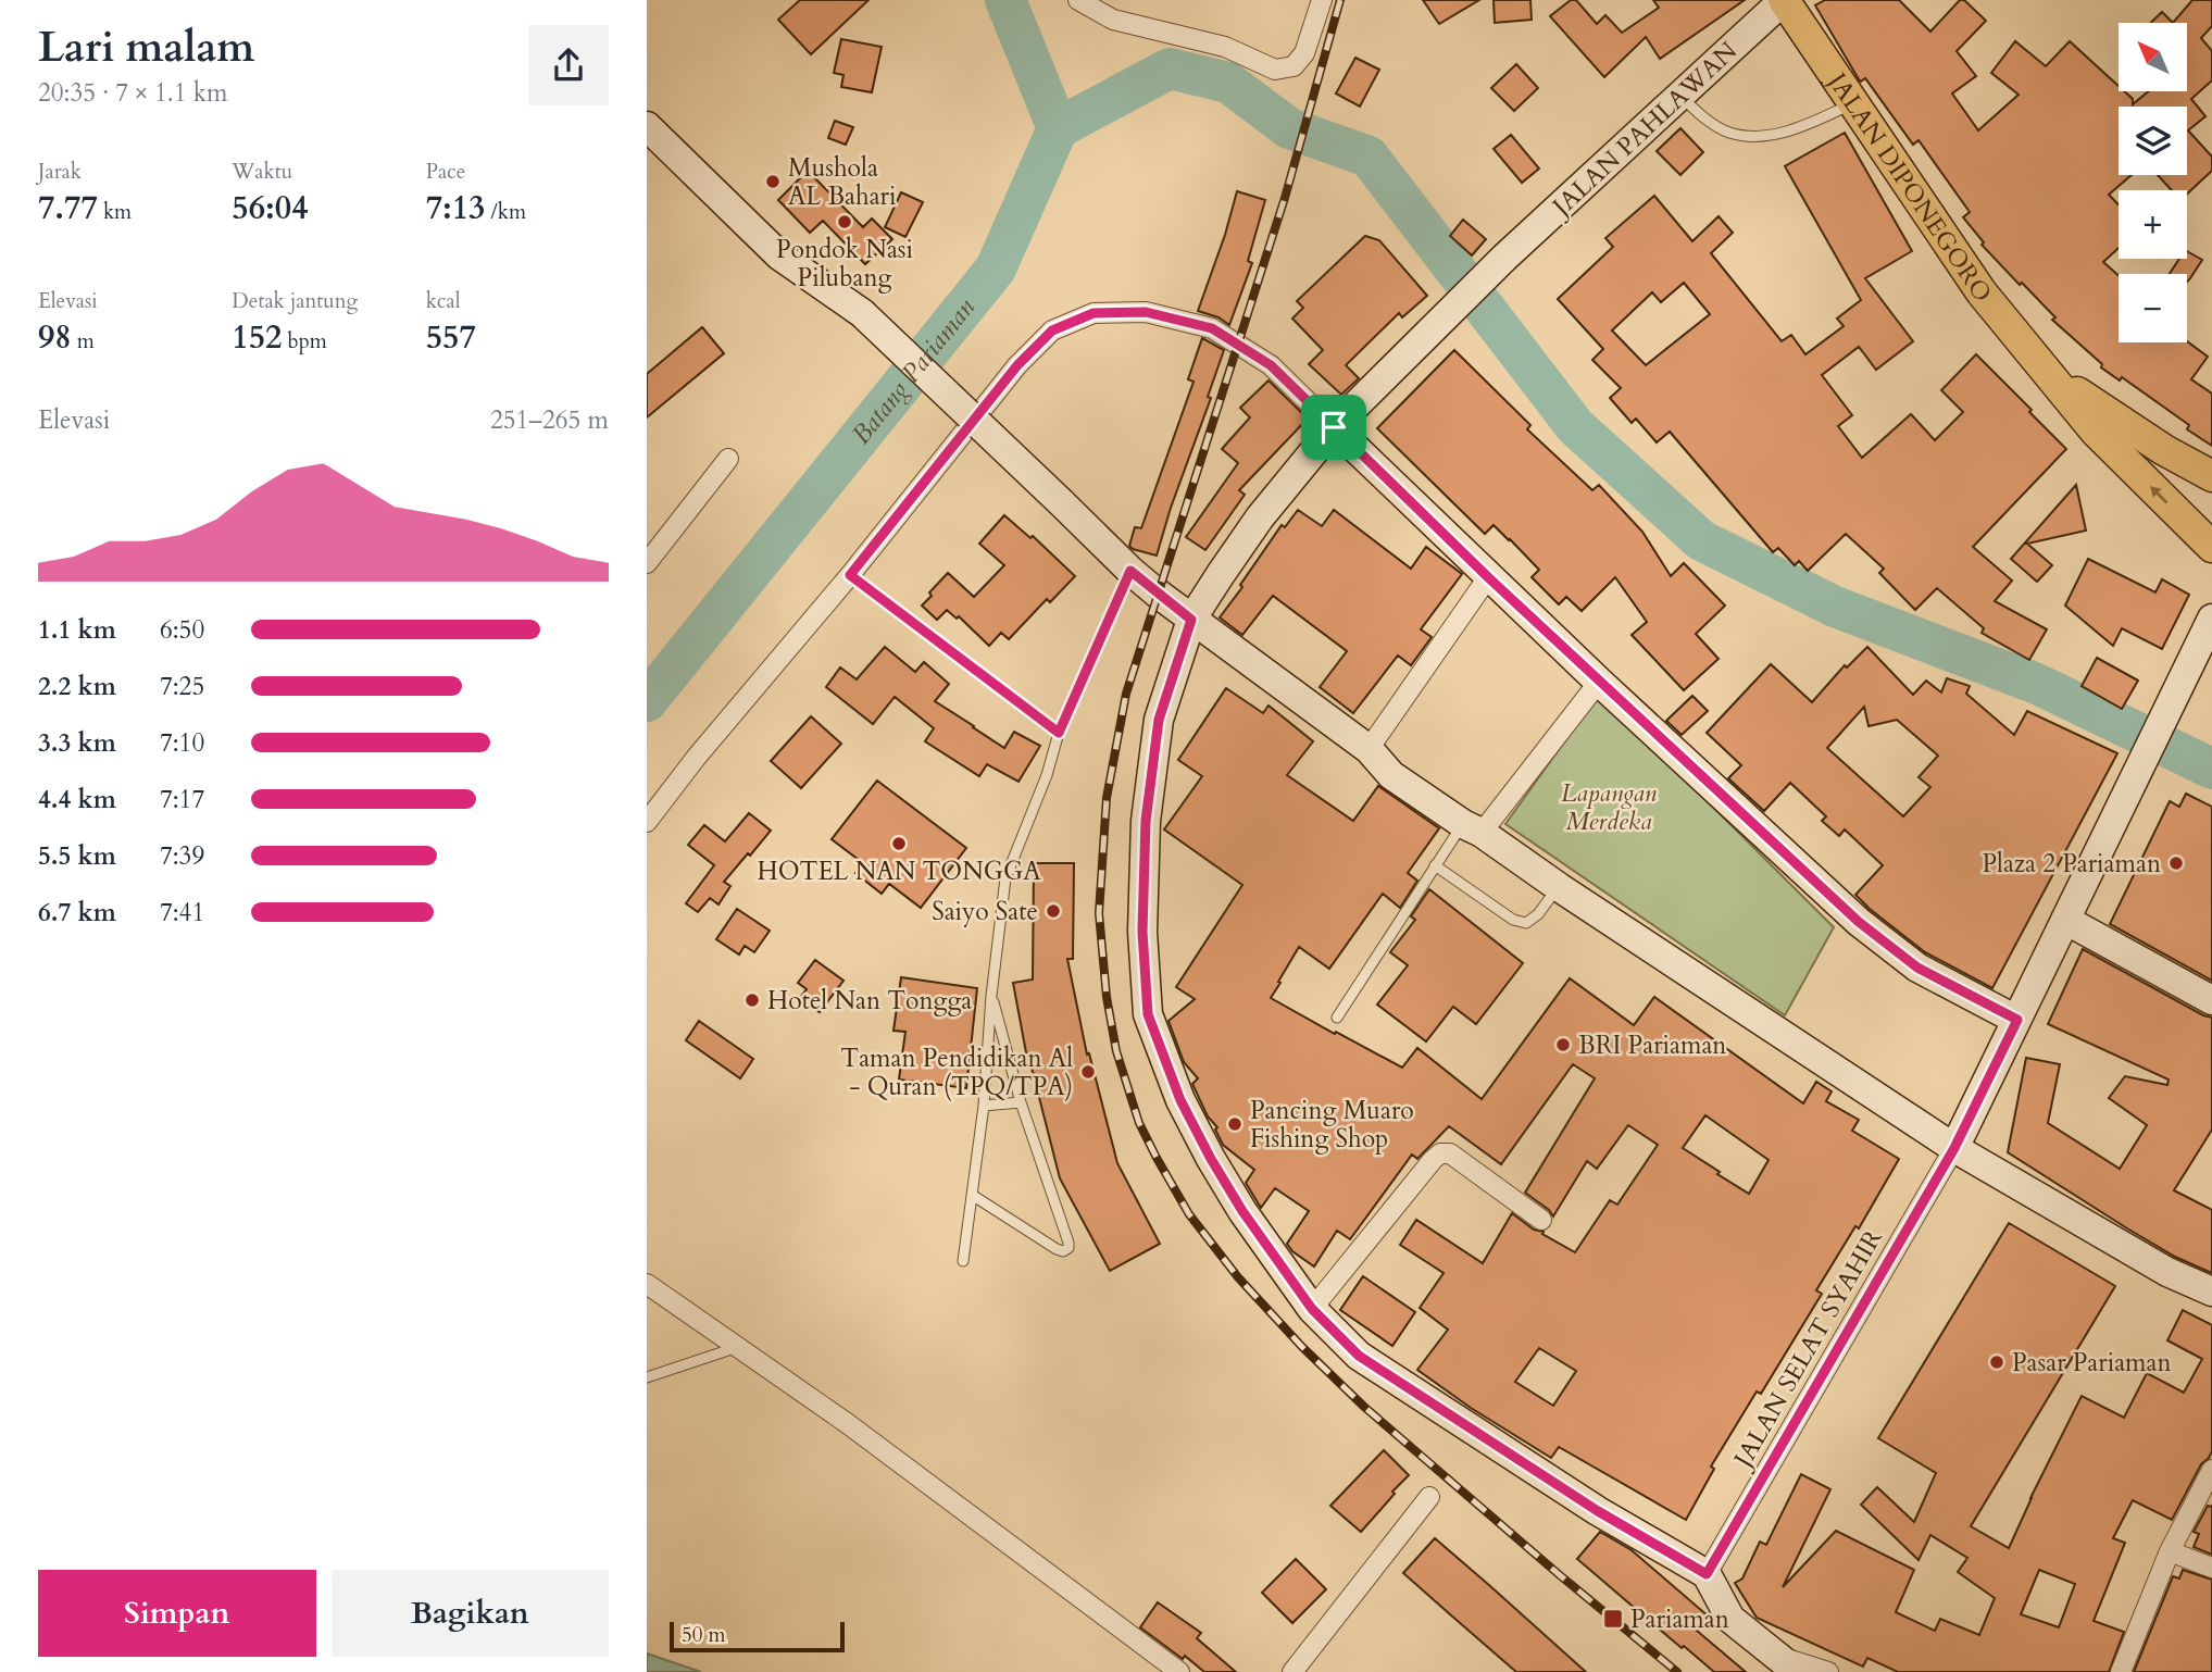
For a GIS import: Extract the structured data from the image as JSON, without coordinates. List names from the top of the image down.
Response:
{
  "streets": {
    "main road": ["JALAN DIPONEGORO"],
    "street": ["JALAN PAHLAWAN", "JALAN SELAT SYAHIR"]
  },
  "crossings": [
    ["JALAN PAHLAWAN", "JALAN DIPONEGORO"],
    ["JALAN PAHLAWAN", "JALAN SELAT SYAHIR"]
  ],
  "water": ["Batang Pariaman"],
  "parks": ["Lapangan Merdeka"],
  "places": {
    "other": [
      "Mushola AL Bahari",
      "Pondok Nasi Pilubang",
      "HOTEL NAN TONGGA",
      "Plaza 2 Pariaman",
      "Saiyo Sate",
      "Hotel Nan Tongga",
      "BRI Pariaman",
      "Taman Pendidikan Al - Quran (TPQ/TPA)",
      "Pancing Muaro Fishing Shop",
      "Pasar Pariaman"
    ],
    "transit": ["Pariaman"]
  },
  "scale_bar": "50 m",
  "north": "top left",
  "page": {
    "heading": ["Lari malam", "20:35 · 7 × 1.1 km"],
    "map_buttons": ["+", "−"],
    "stats": [
      ["Jarak", "7.77 km"],
      ["Waktu", "56:04"],
      ["Pace", "7:13 /km"],
      ["Elevasi", "98 m"],
      ["Detak jantung", "152 bpm"],
      ["kcal", "557"]
    ],
    "chart": ["Elevasi", "251–265 m"],
    "list": [
      {
        "name": "1.1 km",
        "note": "6:50"
      },
      {
        "name": "2.2 km",
        "note": "7:25"
      },
      {
        "name": "3.3 km",
        "note": "7:10"
      },
      {
        "name": "4.4 km",
        "note": "7:17"
      },
      {
        "name": "5.5 km",
        "note": "7:39"
      },
      {
        "name": "6.7 km",
        "note": "7:41"
      }
    ],
    "buttons": ["Simpan", "Bagikan"],
    "scale": "50 m"
  }
}
